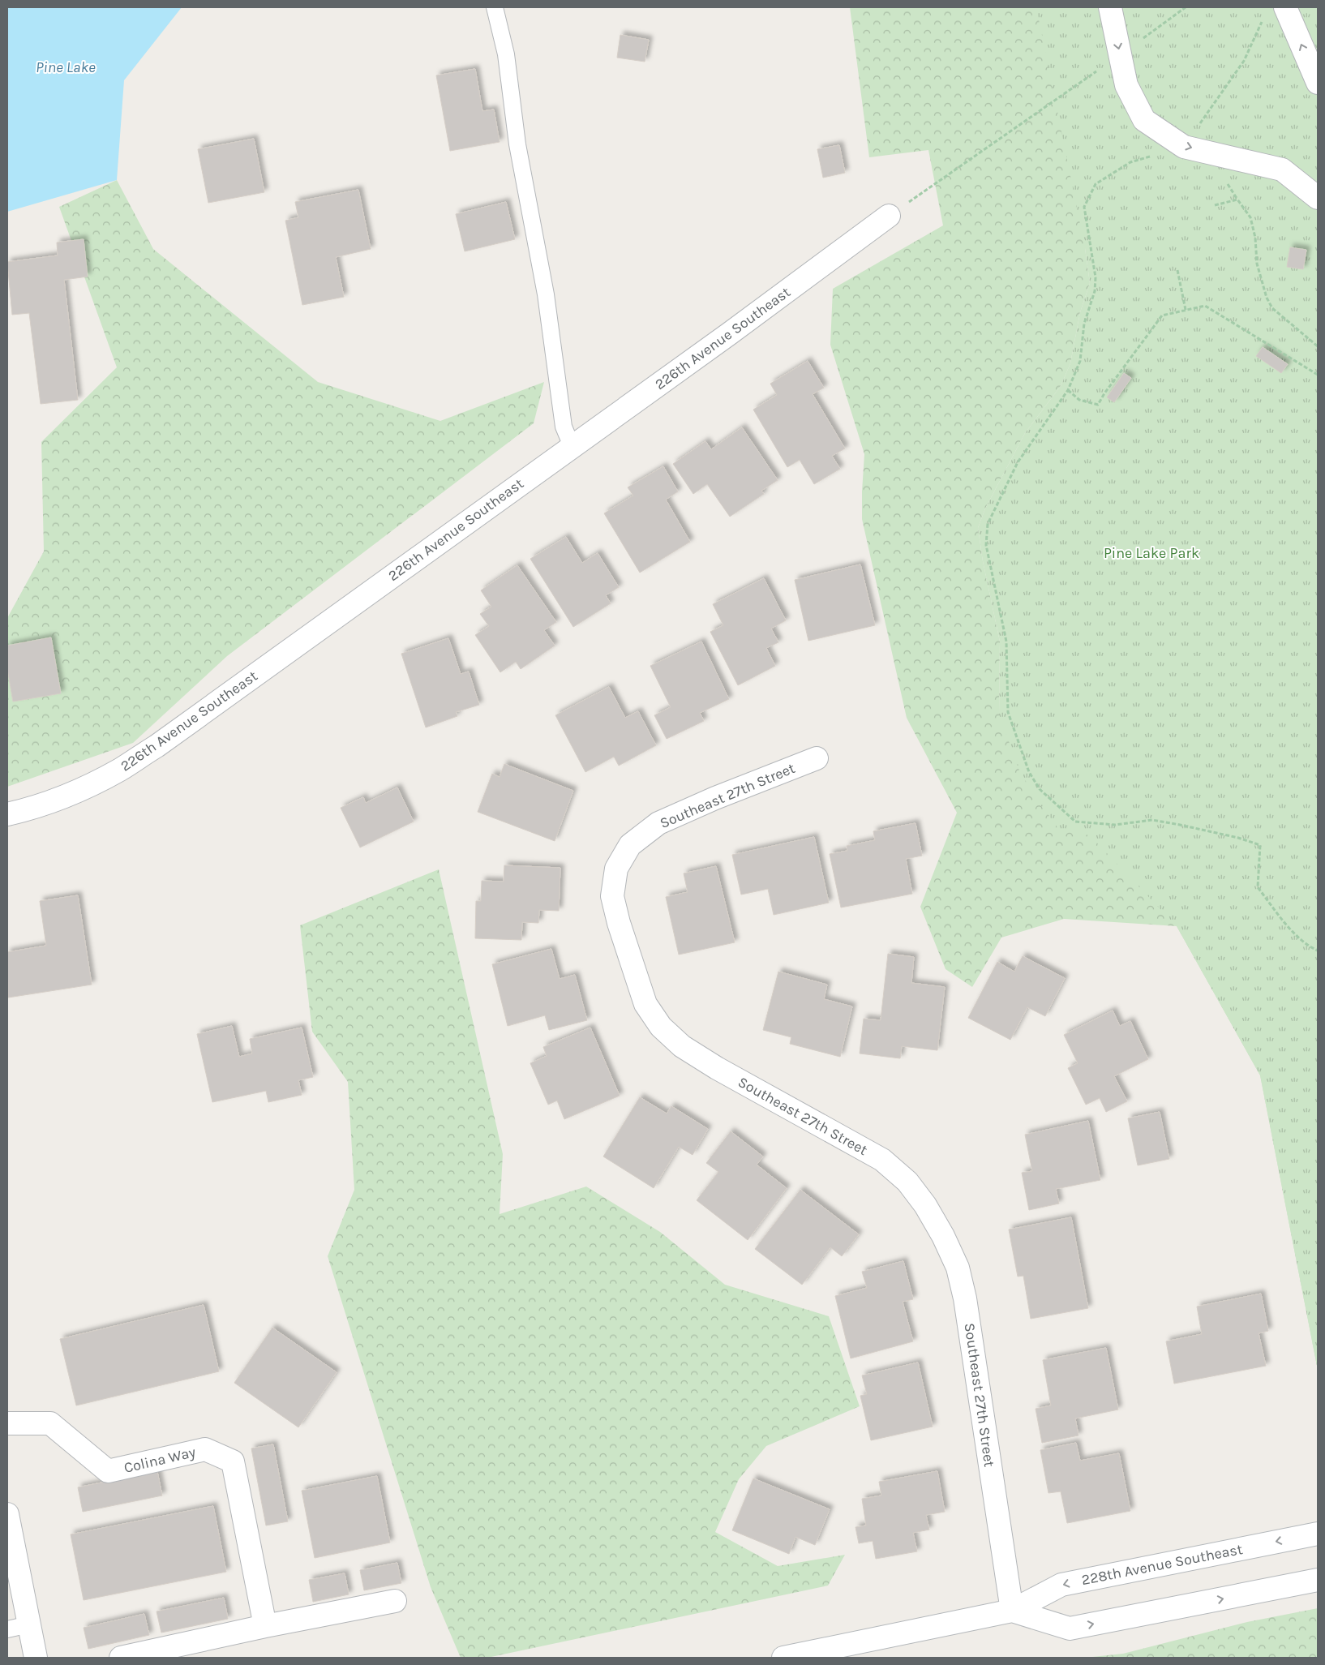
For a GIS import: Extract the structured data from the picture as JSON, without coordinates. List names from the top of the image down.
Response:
{
  "streets": {
    "street": [
      "226th Avenue Southeast",
      "Southeast 27th Street",
      "Colina Way",
      "228th Avenue Southeast"
    ]
  },
  "crossings": [
    ["Southeast 27th Street", "228th Avenue Southeast"]
  ],
  "water": ["Pine Lake"],
  "parks": ["Pine Lake Park"]
}
